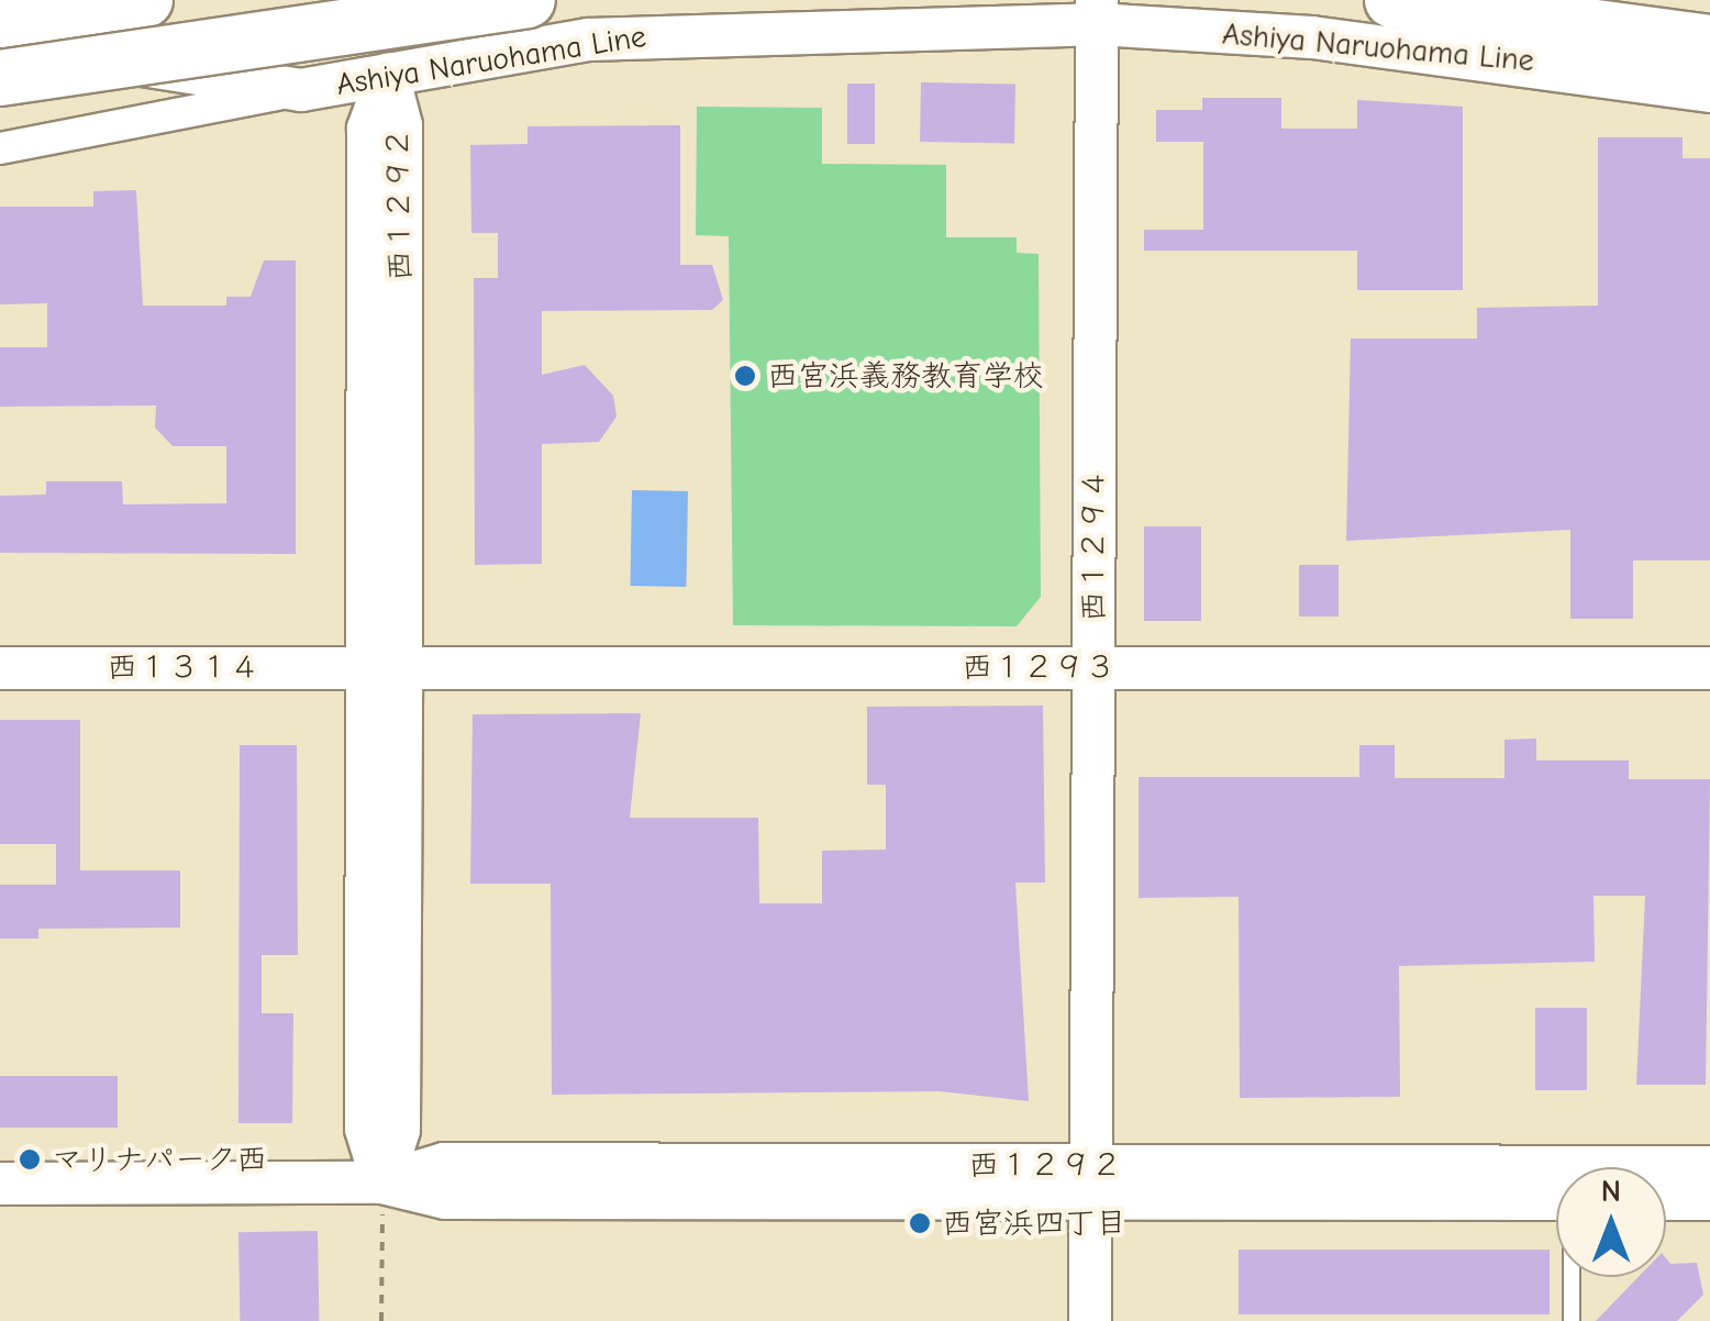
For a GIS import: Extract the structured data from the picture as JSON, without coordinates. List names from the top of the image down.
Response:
{
  "streets": {
    "street": [
      "Ashiya Naruohama Line",
      "西１２９２",
      "西１２９４",
      "西１３１４",
      "西１２９３"
    ]
  },
  "crossings": [
    ["Ashiya Naruohama Line", "西１２９２"],
    ["Ashiya Naruohama Line", "西１２９４"],
    ["西１２９２", "西１２９４"],
    ["西１２９２", "西１３１４"],
    ["西１２９２", "西１２９３"],
    ["西１２９４", "西１２９３"],
    ["西１３１４", "西１２９３"]
  ],
  "places": ["西宮浜義務教育学校", "マリナパーク西", "西宮浜四丁目"],
  "north": "top"
}
